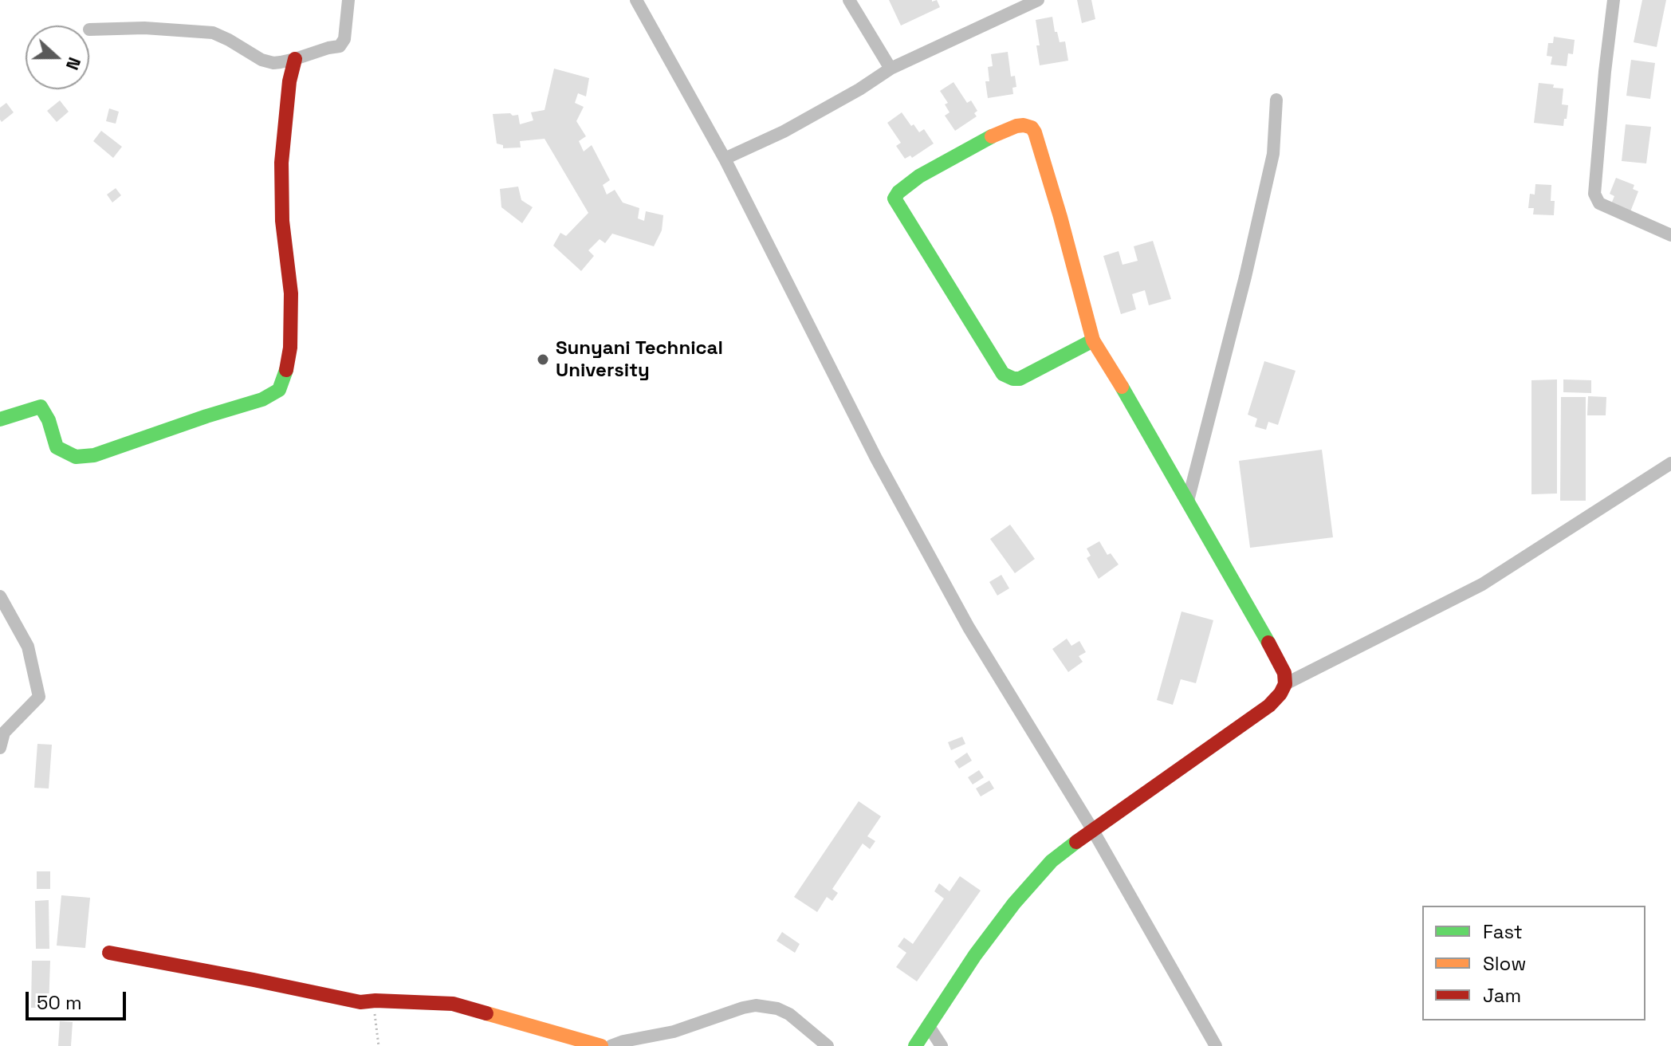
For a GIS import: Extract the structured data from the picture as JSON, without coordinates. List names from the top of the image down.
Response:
{
  "places": ["Sunyani Technical University"],
  "legend": ["Fast", "Slow", "Jam"],
  "scale_bar": "50 m",
  "north": "right"
}
